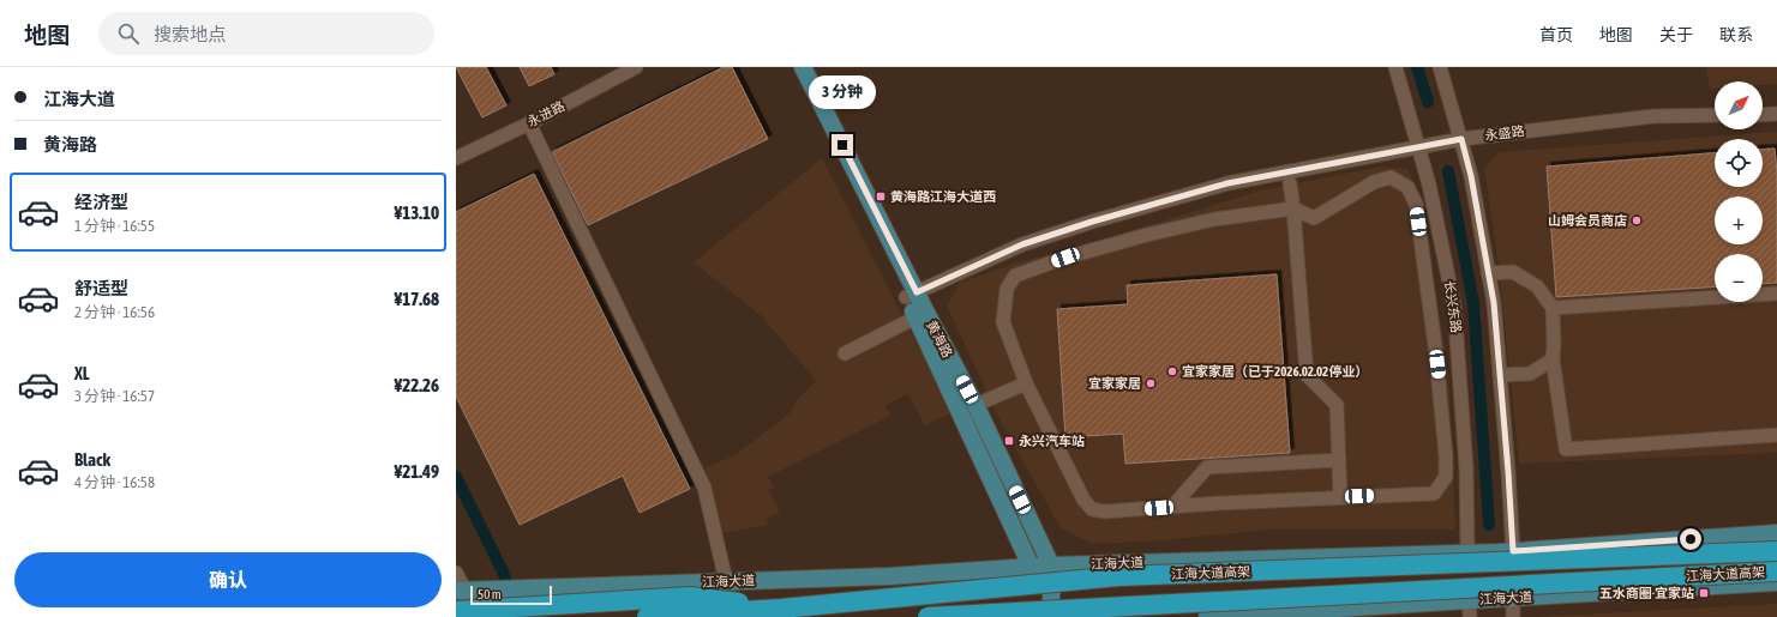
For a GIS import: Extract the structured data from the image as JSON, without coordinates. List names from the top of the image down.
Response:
{
  "streets": {
    "highway": ["江海大道高架"],
    "main road": ["黄海路", "江海大道"],
    "street": ["永进路", "永盛路", "长兴东路"]
  },
  "crossings": [
    ["永盛路", "长兴东路"],
    ["永盛路", "黄海路"],
    ["长兴东路", "江海大道"],
    ["黄海路", "江海大道"]
  ],
  "places": {
    "transit": ["黄海路江海大道西", "永兴汽车站", "五水商圈·宜家站"],
    "other": ["山姆会员商店", "宜家家居（已于2026.02.02停业）", "宜家家居"]
  },
  "scale_bar": "50 m",
  "north": "top right",
  "page": {
    "header": "地图",
    "search": "搜索地点",
    "nav": [
      "首页",
      "地图",
      "关于",
      "联系"
    ],
    "banner": ["江海大道", "黄海路"],
    "bubble": "3 分钟",
    "map_buttons": ["+", "−"],
    "list": [
      {
        "name": "经济型",
        "note": "1 分钟 · 16:55",
        "value": "¥13.10"
      },
      {
        "name": "舒适型",
        "note": "2 分钟 · 16:56",
        "value": "¥17.68"
      },
      {
        "name": "XL",
        "note": "3 分钟 · 16:57",
        "value": "¥22.26"
      },
      {
        "name": "Black",
        "note": "4 分钟 · 16:58",
        "value": "¥21.49"
      }
    ],
    "buttons": "确认",
    "scale": "50 m"
  }
}
